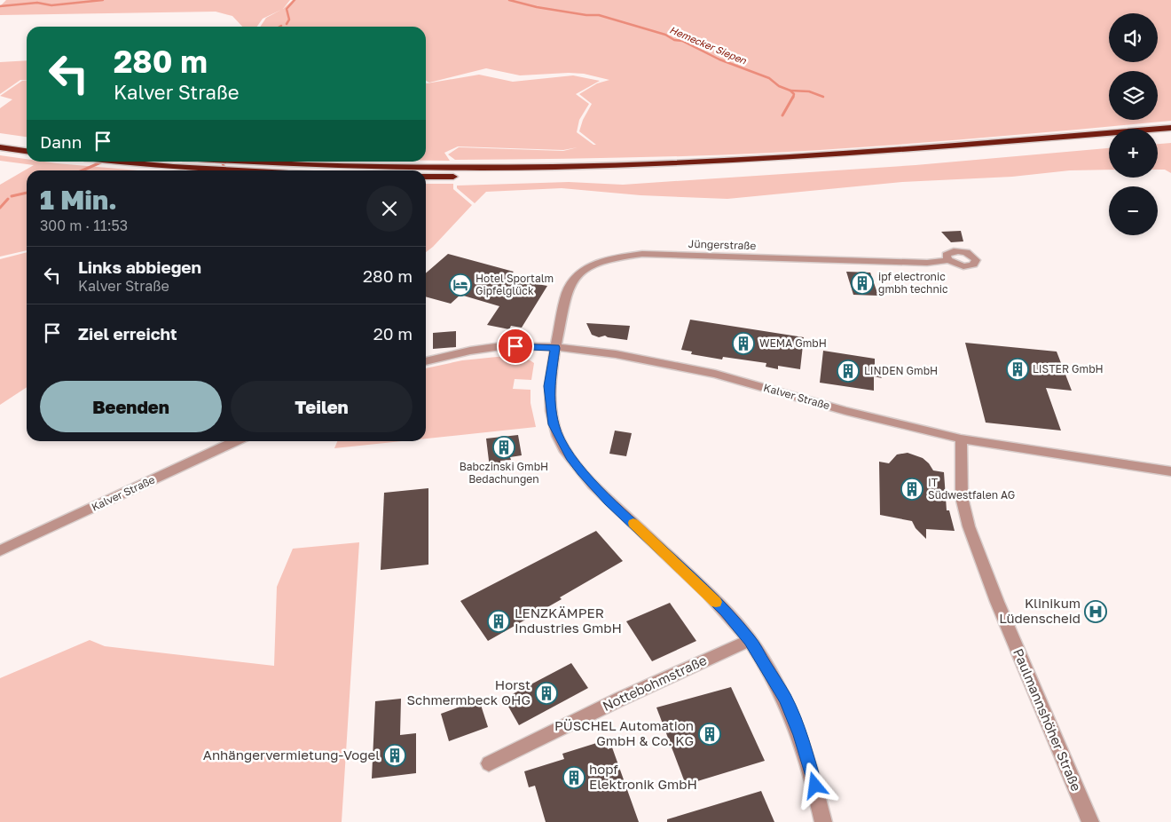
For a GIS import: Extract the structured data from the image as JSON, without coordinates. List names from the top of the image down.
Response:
{
  "streets": {
    "street": [
      "Jüngerstraße",
      "Kalver Straße",
      "Nottebohmstraße",
      "Paulmannshöher Straße"
    ]
  },
  "crossings": [
    ["Jüngerstraße", "Kalver Straße"],
    ["Kalver Straße", "Paulmannshöher Straße"]
  ],
  "water": ["Hemecker Siepen"],
  "places": {
    "building": [
      "ipf electronic gmbh technic",
      "WEMA GmbH",
      "LISTER GmbH",
      "LINDEN GmbH",
      "Babczinski GmbH Bedachungen",
      "IT Südwestfalen AG",
      "LENZKÄMPER Industries GmbH",
      "Horst Schmermbeck OHG",
      "PÜSCHEL Automation GmbH & Co. KG",
      "Anhängervermietung-Vogel",
      "hopf Elektronik GmbH"
    ],
    "hotel": ["Hotel Sportalm Gipfelglück"],
    "hospital": ["Klinikum Lüdenscheid"]
  },
  "page": {
    "map_buttons": ["+", "−"],
    "turn": ["280 m", "Kalver Straße"],
    "then": "Dann",
    "heading": ["1 Min.", "300 m · 11:53"],
    "list": [
      {
        "name": "Links abbiegen",
        "note": "Kalver Straße",
        "value": "280 m"
      },
      {
        "name": "Ziel erreicht",
        "value": "20 m"
      }
    ],
    "buttons": ["Beenden", "Teilen"]
  }
}
